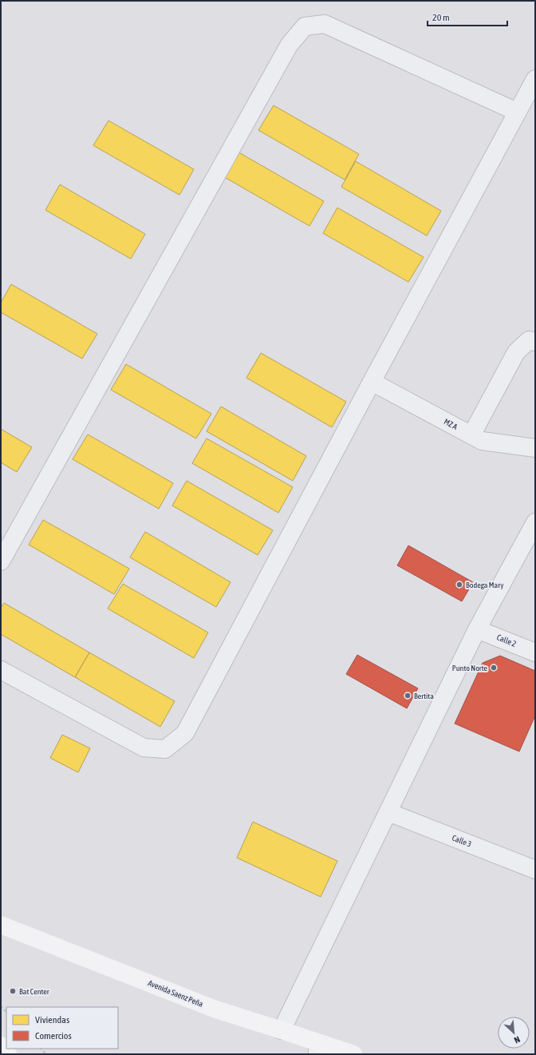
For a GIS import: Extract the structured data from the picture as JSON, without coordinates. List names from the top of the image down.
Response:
{
  "streets": {
    "main road": ["Avenida Saenz Peña"],
    "street": ["MZ A", "Calle 2", "Calle 3"]
  },
  "places": [
    "Bodega Mary",
    "Punto Norte",
    "Bertita",
    "Bat Center"
  ],
  "legend": ["Viviendas", "Comercios"],
  "scale_bar": "20 m",
  "north": "bottom right"
}
